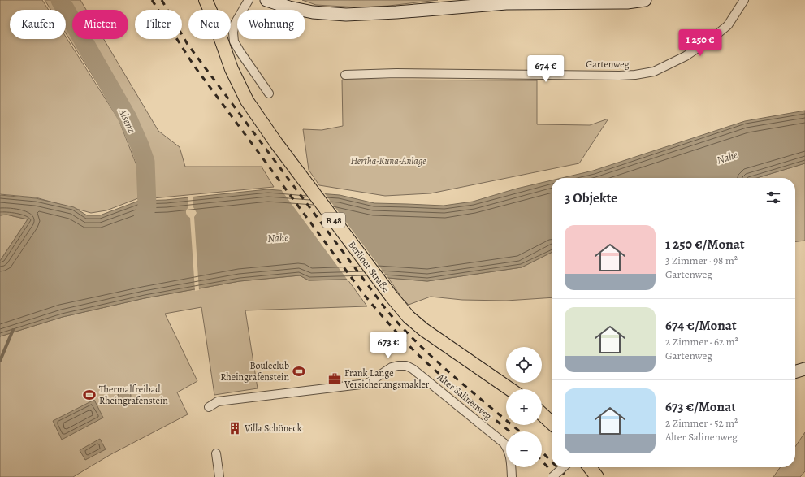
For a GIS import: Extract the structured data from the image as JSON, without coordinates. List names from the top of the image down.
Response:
{
  "streets": {
    "main road": ["B 48", "Berliner Straße"],
    "street": ["Gartenweg", "Alter Salinenweg"]
  },
  "water": ["Alsenz", "Nahe"],
  "parks": ["Hertha-Kuna-Anlage"],
  "places": {
    "sports": ["Bouleclub Rheingrafenstein", "Thermalfreibad Rheingrafenstein"],
    "office": ["Frank Lange Versicherungsmakler"],
    "building": ["Villa Schöneck"]
  },
  "page": {
    "chip": [
      "Kaufen",
      "Mieten",
      "Filter",
      "Neu",
      "Wohnung"
    ],
    "price": ["1 250 €", "674 €", "673 €"],
    "heading": "3 Objekte",
    "list": [
      {
        "name": "1 250 €/Monat",
        "note": "3 Zimmer · 98 m² · Gartenweg"
      },
      {
        "name": "674 €/Monat",
        "note": "2 Zimmer · 62 m² · Gartenweg"
      },
      {
        "name": "673 €/Monat",
        "note": "2 Zimmer · 52 m² · Alter Salinenweg"
      }
    ],
    "map_buttons": ["+", "−"]
  }
}
